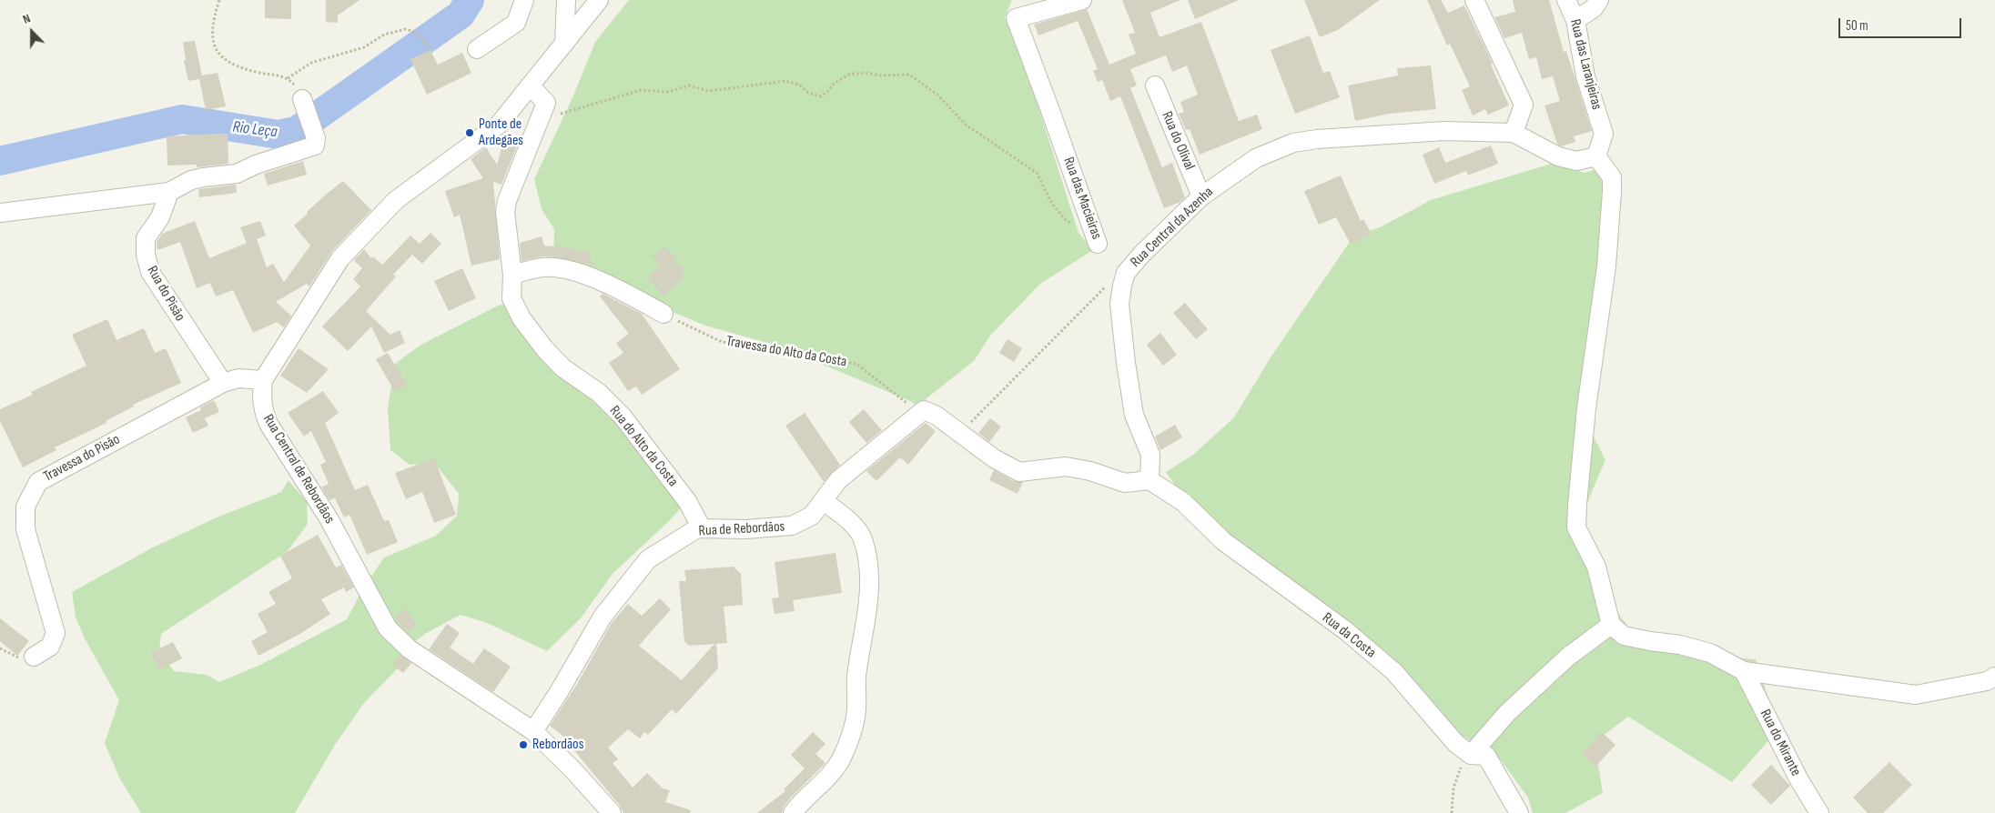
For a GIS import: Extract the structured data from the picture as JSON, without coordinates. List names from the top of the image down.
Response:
{
  "streets": {
    "street": [
      "Rua das Laranjeiras",
      "Rua do Olival",
      "Rua das Macieiras",
      "Rua Central da Azenha",
      "Rua do Pisão",
      "Rua do Alto da Costa",
      "Travessa do Pisão",
      "Rua Central de Rebordãos",
      "Rua de Rebordãos",
      "Rua da Costa",
      "Rua do Mirante"
    ],
    "path": ["Travessa do Alto da Costa"]
  },
  "crossings": [
    ["Rua das Laranjeiras", "Rua Central da Azenha"],
    ["Rua do Olival", "Rua Central da Azenha"],
    ["Rua do Pisão", "Travessa do Pisão"],
    ["Travessa do Alto da Costa", "Rua de Rebordãos"],
    ["Rua do Alto da Costa", "Rua Central de Rebordãos"],
    ["Rua do Alto da Costa", "Rua de Rebordãos"],
    ["Rua Central de Rebordãos", "Rua de Rebordãos"]
  ],
  "water": ["Rio Leça"],
  "places": ["Ponte de Ardegães", "Rebordãos"],
  "scale_bar": "50 m",
  "north": "top"
}
